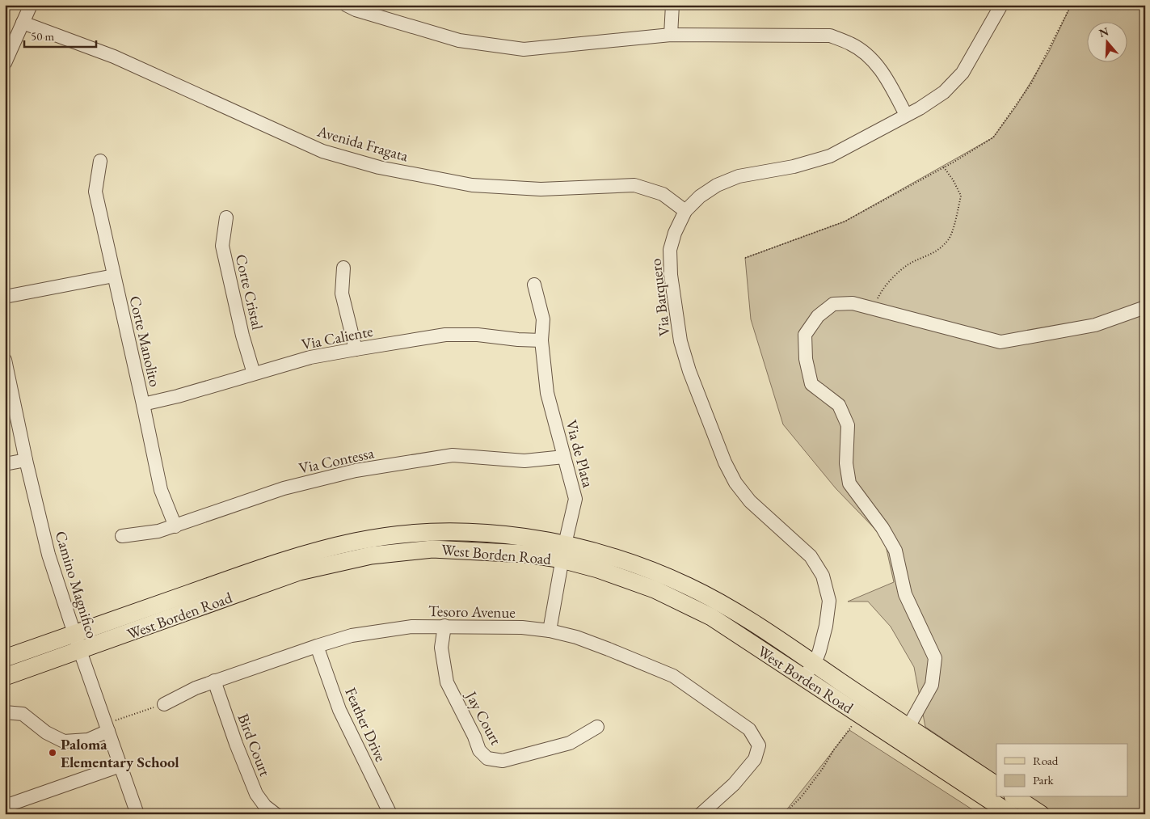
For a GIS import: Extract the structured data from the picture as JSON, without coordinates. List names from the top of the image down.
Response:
{
  "streets": {
    "main road": ["West Borden Road"],
    "street": [
      "Avenida Fragata",
      "Corte Cristal",
      "Via Barquero",
      "Via Caliente",
      "Corte Manolito",
      "Via de Plata",
      "Via Contessa",
      "Camino Magnifico",
      "Tesoro Avenue",
      "Jay Court",
      "Feather Drive",
      "Bird Court"
    ]
  },
  "crossings": [
    ["Avenida Fragata", "Via Barquero"],
    ["Corte Cristal", "Via Caliente"],
    ["Via Barquero", "West Borden Road"],
    ["Via Caliente", "Corte Manolito"],
    ["Via Caliente", "Via de Plata"],
    ["Corte Manolito", "Via Contessa"],
    ["Via de Plata", "Via Contessa"],
    ["Via de Plata", "West Borden Road"],
    ["Via de Plata", "Tesoro Avenue"],
    ["West Borden Road", "Camino Magnifico"],
    ["Tesoro Avenue", "Jay Court"],
    ["Tesoro Avenue", "Feather Drive"],
    ["Tesoro Avenue", "Bird Court"]
  ],
  "places": ["Paloma Elementary School"],
  "legend": ["Road", "Park"],
  "scale_bar": "50 m",
  "north": "top"
}
